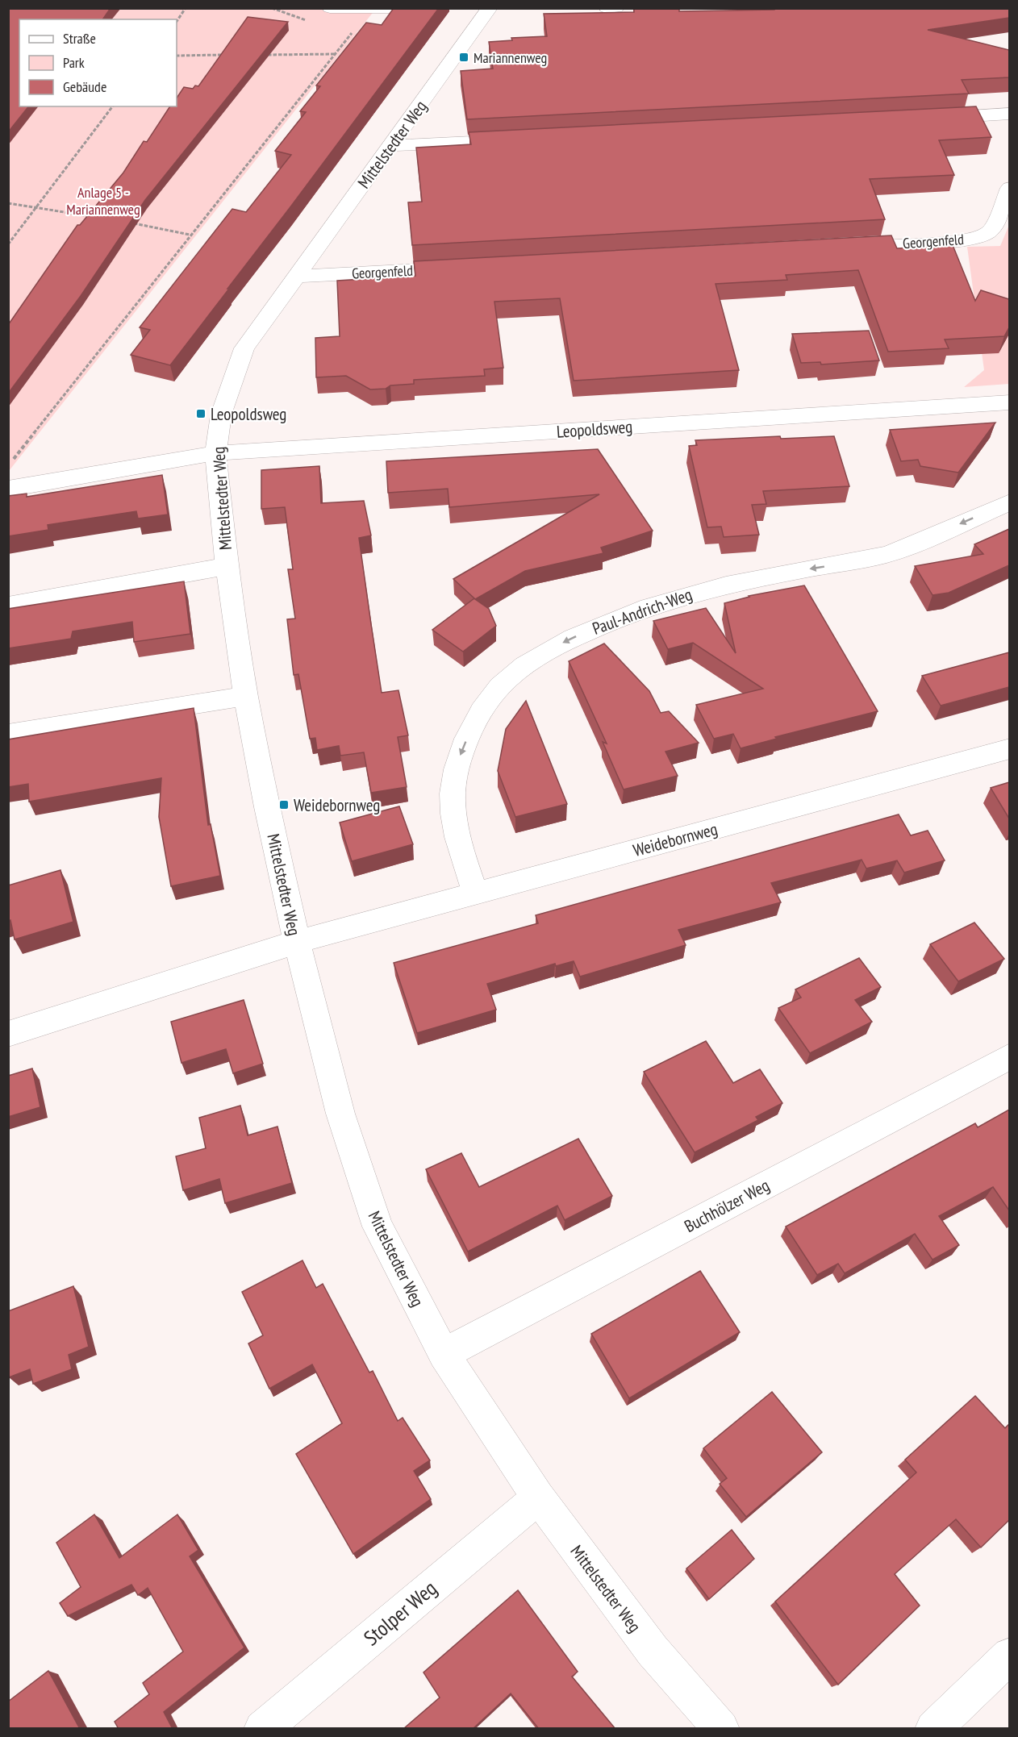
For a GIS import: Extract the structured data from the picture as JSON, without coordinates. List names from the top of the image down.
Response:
{
  "streets": {
    "street": [
      "Mittelstedter Weg",
      "Georgenfeld",
      "Leopoldsweg",
      "Paul-Andrich-Weg",
      "Weidebornweg",
      "Buchhölzer Weg",
      "Stolper Weg"
    ]
  },
  "crossings": [
    ["Mittelstedter Weg", "Georgenfeld"],
    ["Mittelstedter Weg", "Leopoldsweg"],
    ["Mittelstedter Weg", "Weidebornweg"],
    ["Mittelstedter Weg", "Buchhölzer Weg"],
    ["Mittelstedter Weg", "Stolper Weg"],
    ["Paul-Andrich-Weg", "Weidebornweg"]
  ],
  "one_way": ["Paul-Andrich-Weg"],
  "parks": ["Anlage 5 - Mariannenweg"],
  "places": {
    "transit": ["Mariannenweg", "Leopoldsweg", "Weidebornweg"]
  },
  "legend": ["Straße", "Park", "Gebäude"]
}
